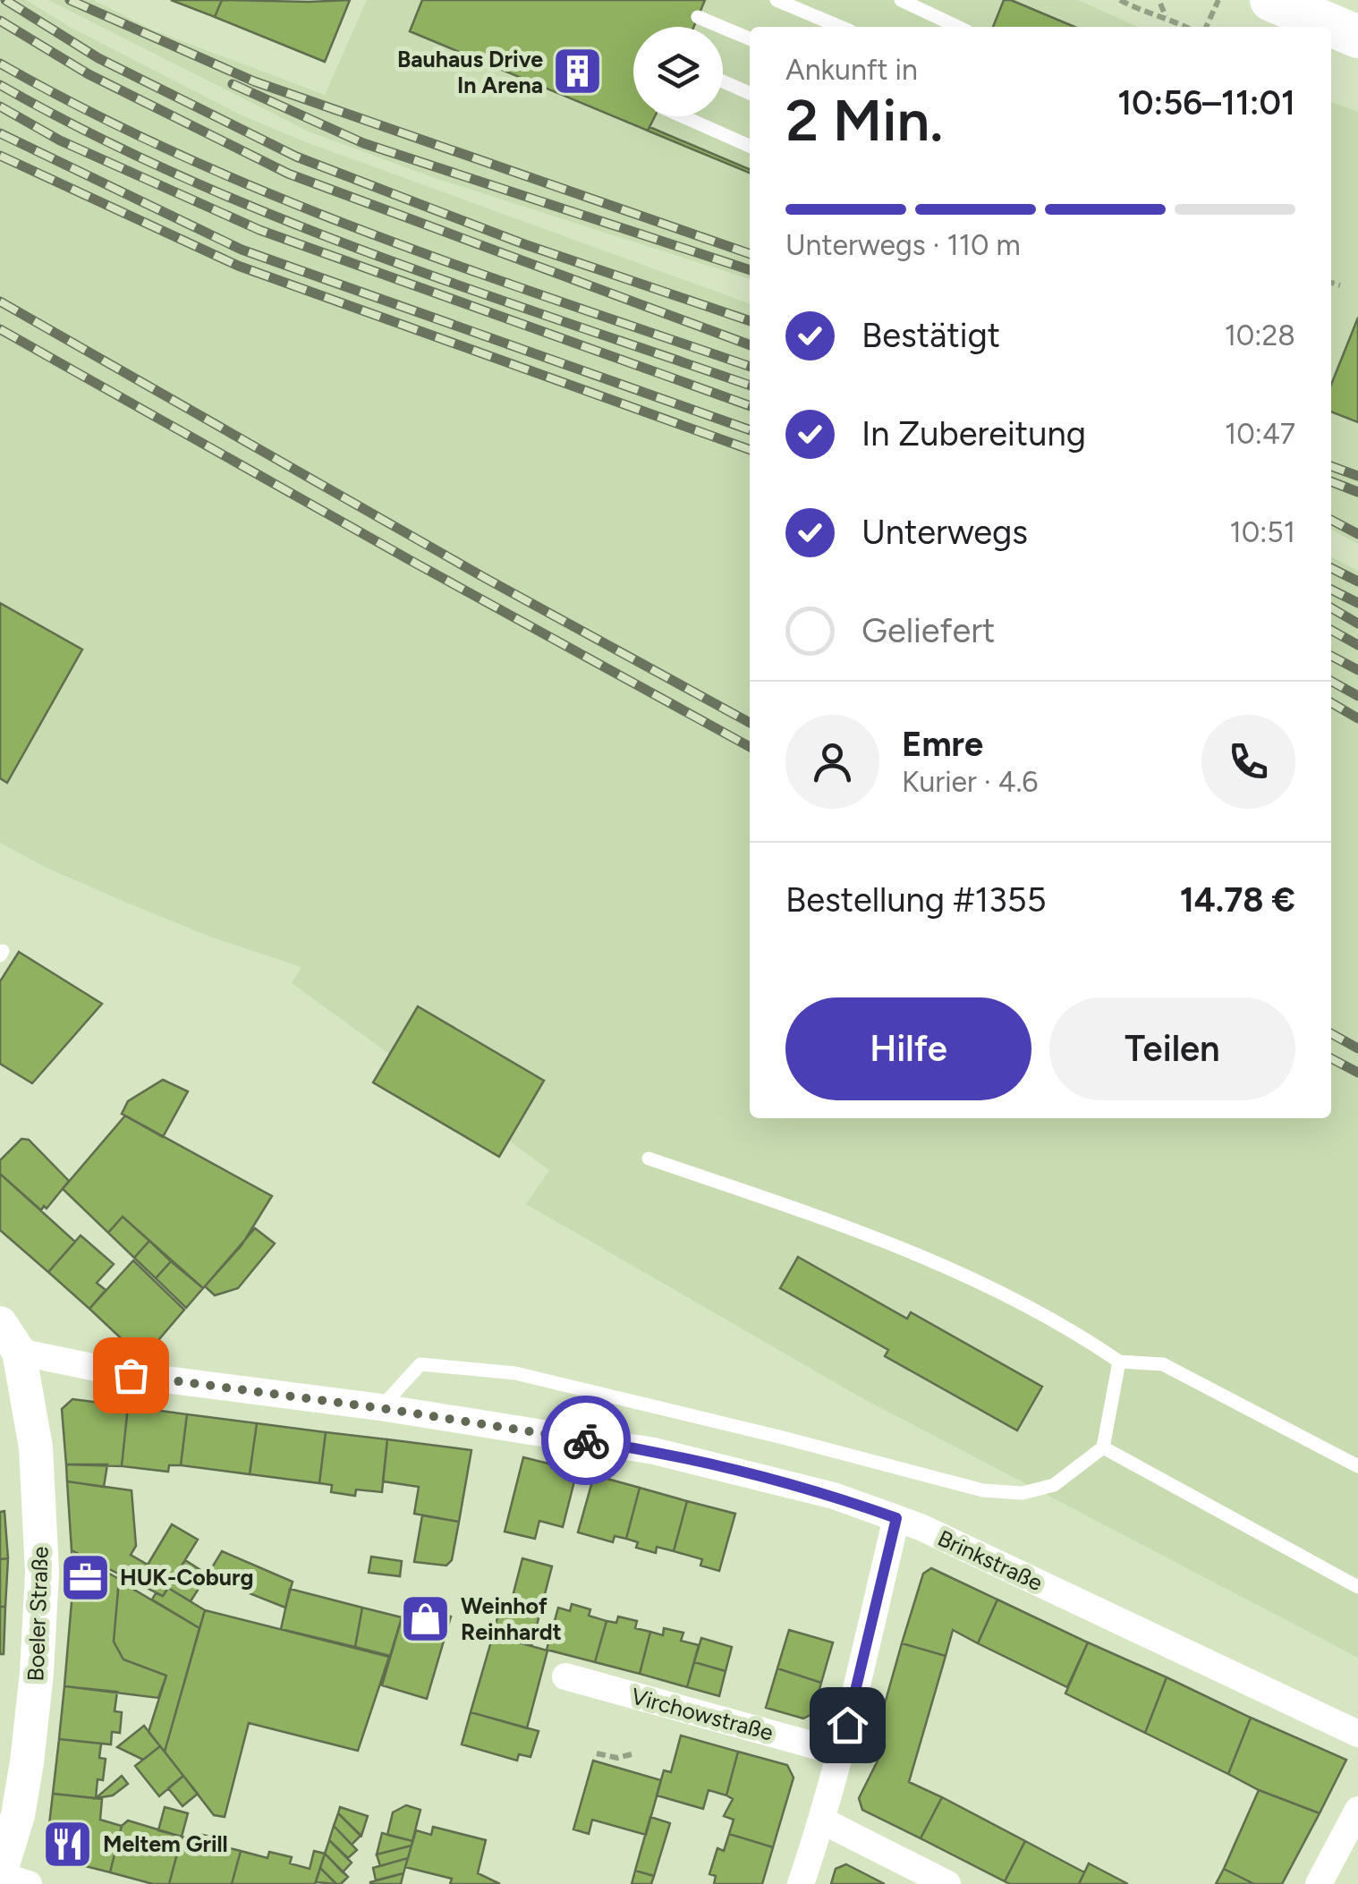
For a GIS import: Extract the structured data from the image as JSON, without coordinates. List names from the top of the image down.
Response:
{
  "streets": {
    "street": ["Brinkstraße", "Boeler Straße", "Virchowstraße"]
  },
  "crossings": [
    ["Brinkstraße", "Boeler Straße"]
  ],
  "places": {
    "building": ["Bauhaus Drive In Arena"],
    "office": ["HUK-Coburg"],
    "shop": ["Weinhof Reinhardt"],
    "restaurant": ["Meltem Grill"]
  },
  "page": {
    "heading": ["2 Min.", "Ankunft in", "10:56–11:01"],
    "panel": [
      "Emre",
      "Kurier · 4.6",
      "Bestellung #1355",
      "14.78 €"
    ],
    "bar": "Unterwegs · 110 m",
    "list": [
      ["Bestätigt", "10:28"],
      ["In Zubereitung", "10:47"],
      ["Unterwegs", "10:51"],
      "Geliefert"
    ],
    "buttons": ["Hilfe", "Teilen"]
  }
}
